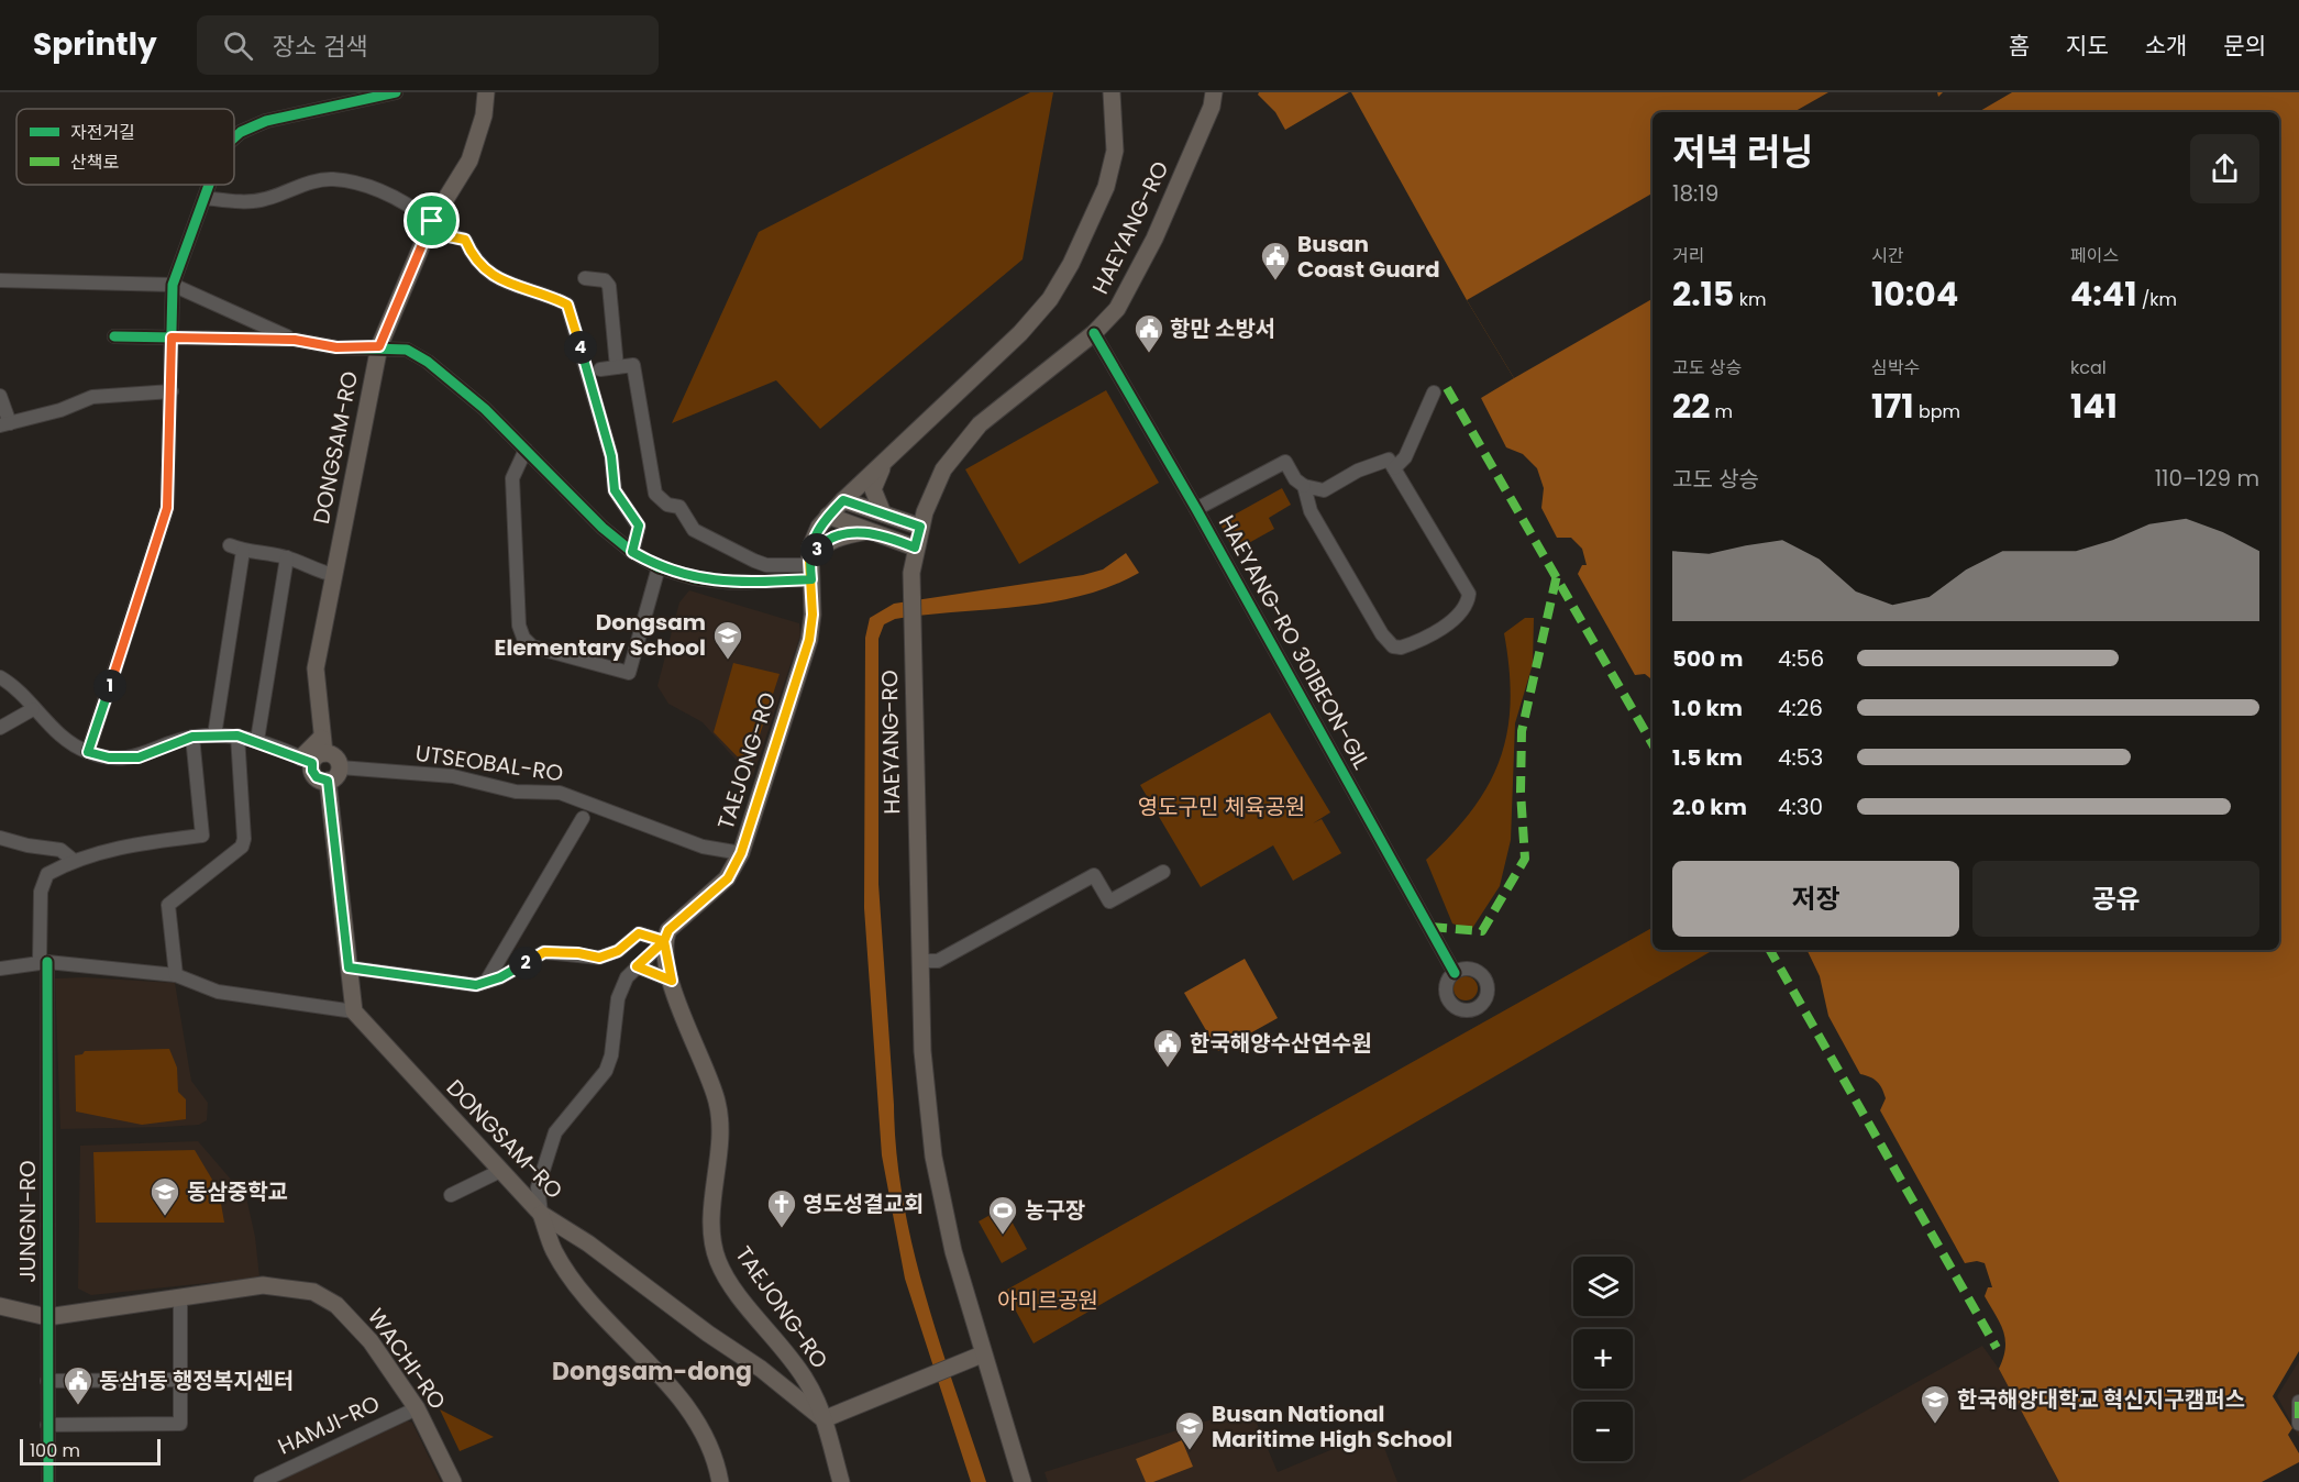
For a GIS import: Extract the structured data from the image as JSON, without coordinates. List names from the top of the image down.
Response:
{
  "streets": {
    "main road": [
      "HAEYANG-RO",
      "DONGSAM-RO",
      "TAEJONG-RO",
      "WACHI-RO"
    ],
    "street": [
      "HAEYANG-RO 301BEON-GIL",
      "UTSEOBAL-RO",
      "JUNGNI-RO",
      "HAMJI-RO"
    ]
  },
  "crossings": [
    ["HAEYANG-RO", "HAEYANG-RO 301BEON-GIL"],
    ["DONGSAM-RO", "TAEJONG-RO"],
    ["DONGSAM-RO", "UTSEOBAL-RO"],
    ["TAEJONG-RO", "UTSEOBAL-RO"],
    ["JUNGNI-RO", "WACHI-RO"],
    ["WACHI-RO", "HAMJI-RO"]
  ],
  "districts": ["Dongsam-dong"],
  "parks": ["영도구민 체육공원", "아미르공원"],
  "places": {
    "public building": [
      "Busan Coast Guard",
      "항만 소방서",
      "한국해양수산연수원",
      "동삼1동 행정복지센터"
    ],
    "school or university": [
      "Dongsam Elementary School",
      "동삼중학교",
      "한국해양대학교 혁신지구캠퍼스",
      "Busan National Maritime High School"
    ],
    "church": ["영도성결교회"],
    "sports": ["농구장"]
  },
  "legend": ["자전거길", "산책로"],
  "scale_bar": "100 m",
  "page": {
    "header": "Sprintly",
    "search": "장소 검색",
    "nav": [
      "홈",
      "지도",
      "소개",
      "문의"
    ],
    "heading": ["저녁 러닝", "18:19"],
    "stats": [
      ["거리", "2.15 km"],
      ["시간", "10:04"],
      ["페이스", "4:41 /km"],
      ["고도 상승", "22 m"],
      ["심박수", "171 bpm"],
      ["kcal", "141"]
    ],
    "pins": [
      "4",
      "3",
      "1",
      "2"
    ],
    "chart": ["고도 상승", "110–129 m"],
    "list": [
      {
        "name": "500 m",
        "note": "4:56"
      },
      {
        "name": "1.0 km",
        "note": "4:26"
      },
      {
        "name": "1.5 km",
        "note": "4:53"
      },
      {
        "name": "2.0 km",
        "note": "4:30"
      }
    ],
    "buttons": ["저장", "공유"],
    "map_buttons": ["+", "−"],
    "scale": "100 m"
  }
}
